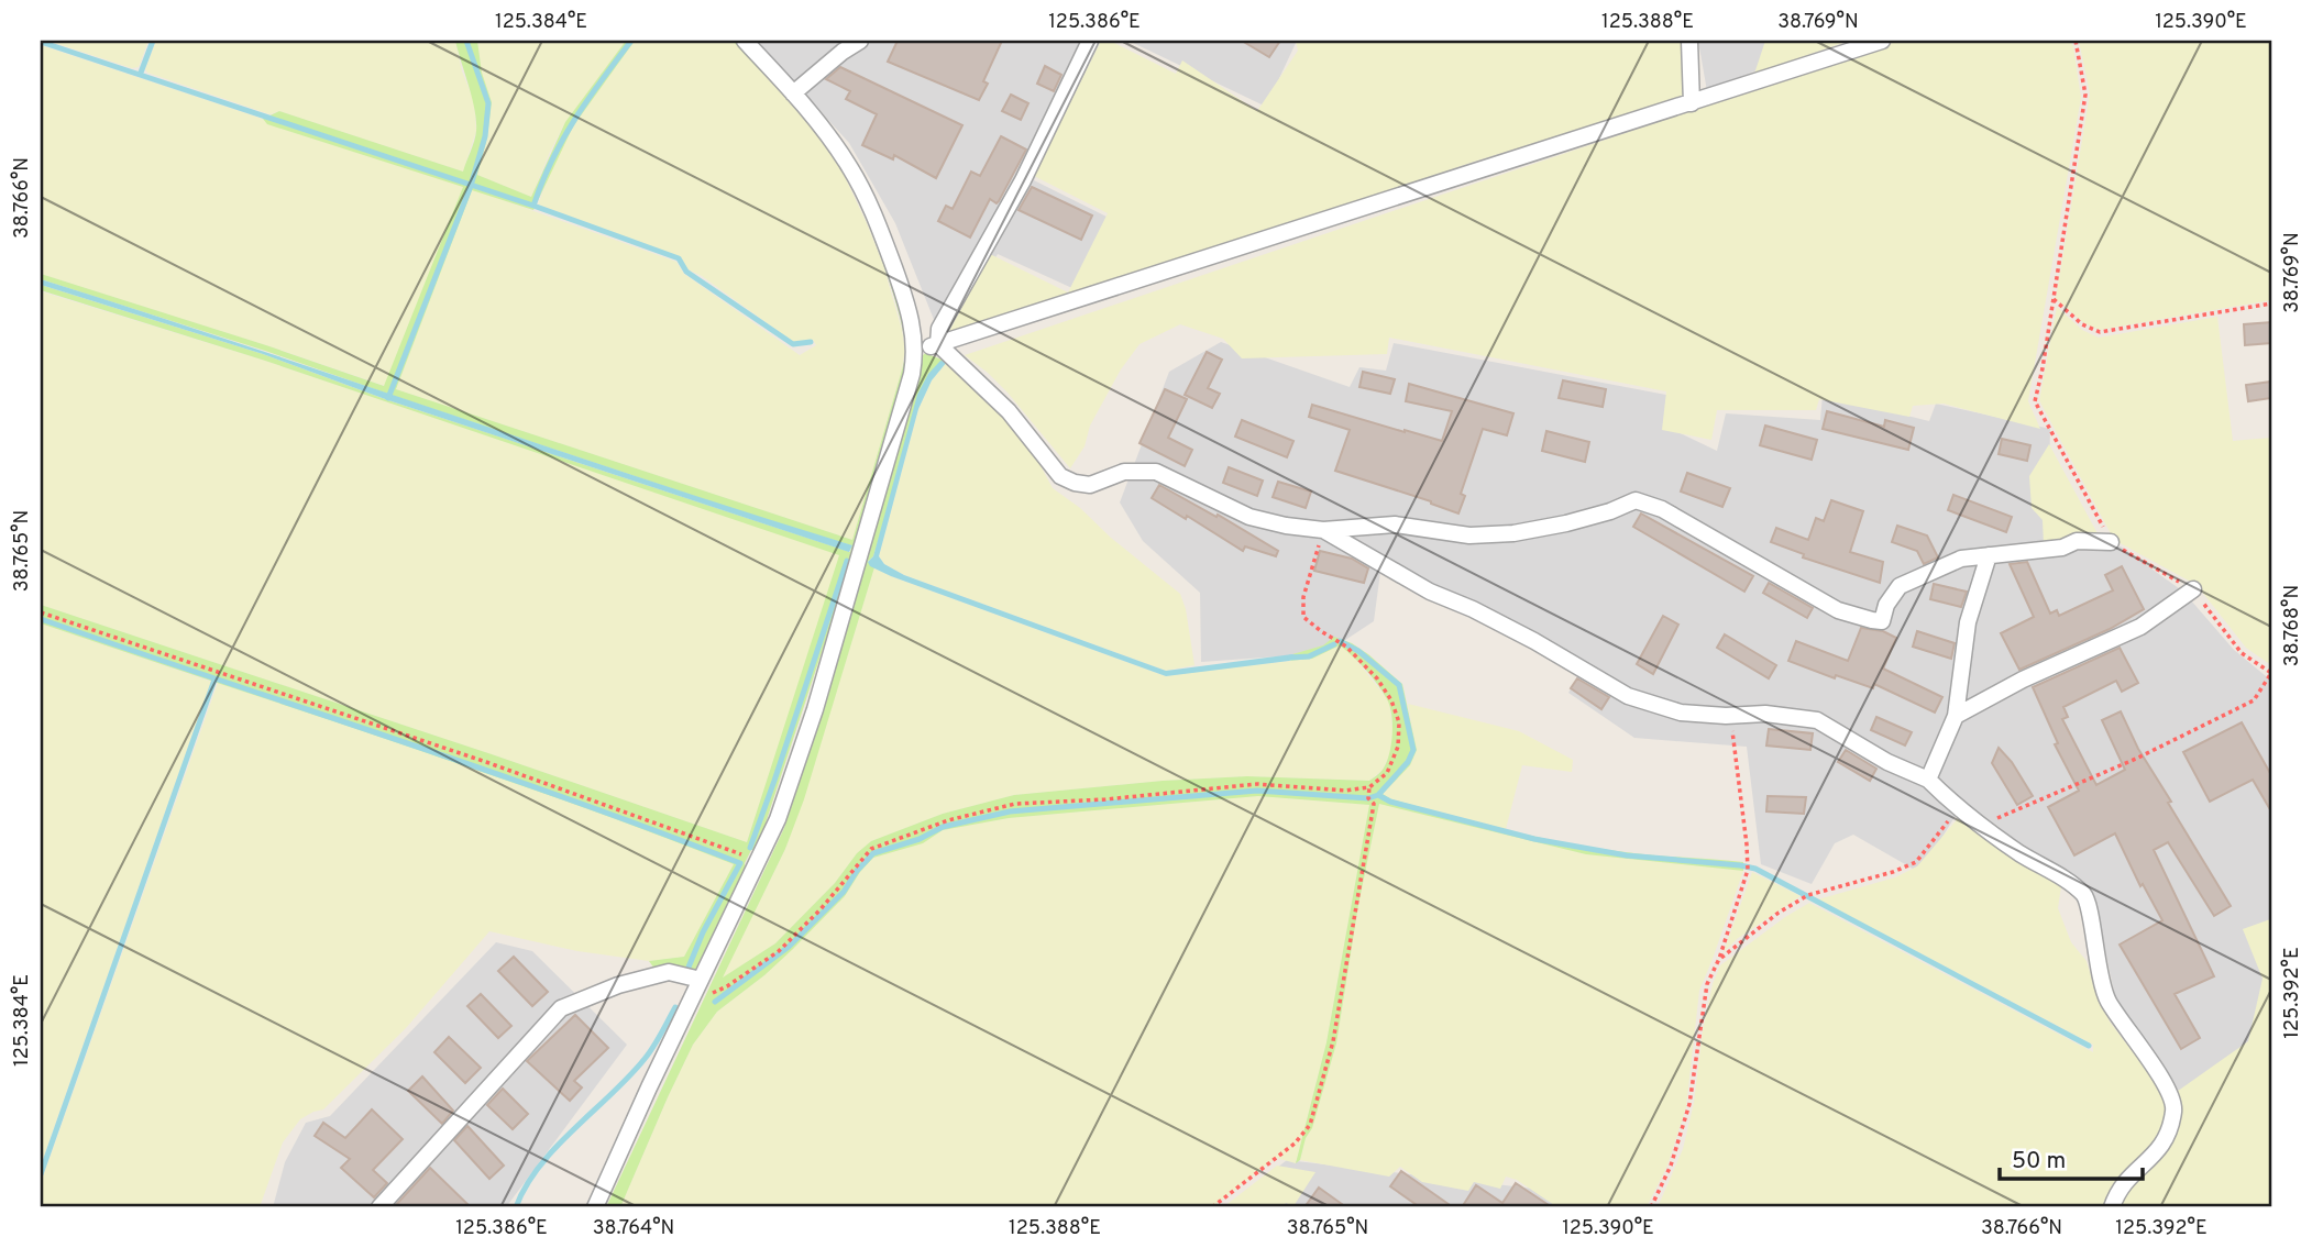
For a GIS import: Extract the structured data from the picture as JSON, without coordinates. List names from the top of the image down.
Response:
{
  "scale_bar": "50 m",
  "coordinates": [
    "125.384°E",
    "125.386°E",
    "125.388°E",
    "38.769°N",
    "125.390°E",
    "38.766°N",
    "38.765°N",
    "38.768°N",
    "125.392°E",
    "38.764°N"
  ]
}
